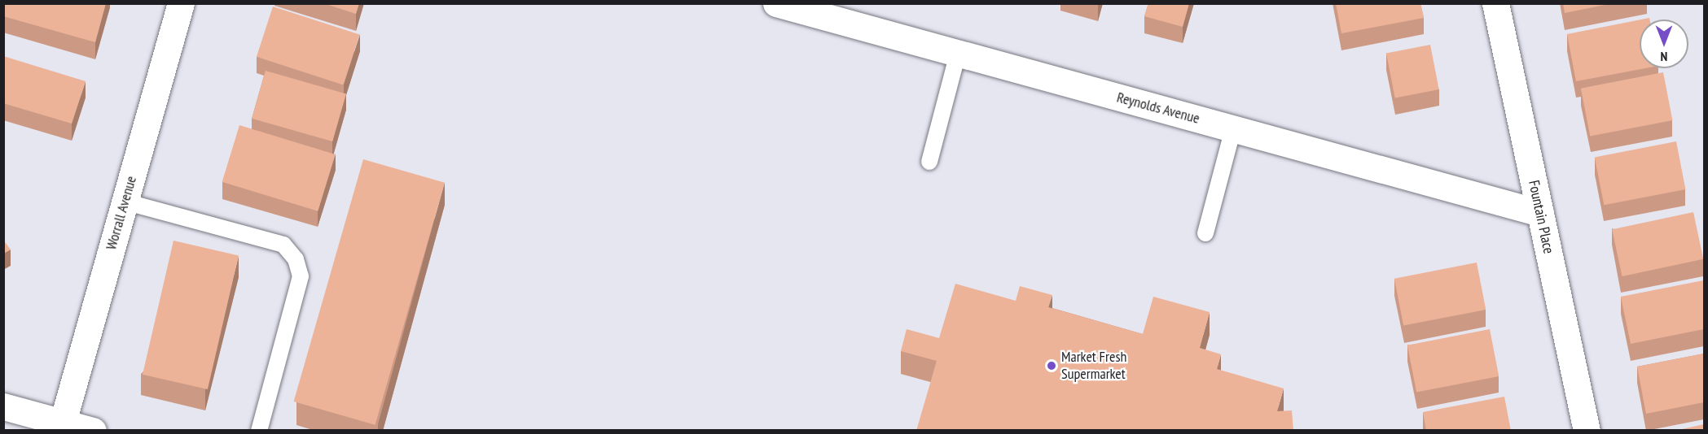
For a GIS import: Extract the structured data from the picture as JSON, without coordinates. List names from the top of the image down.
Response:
{
  "streets": {
    "street": ["Reynolds Avenue", "Worrall Avenue", "Fountain Place"]
  },
  "crossings": [
    ["Reynolds Avenue", "Fountain Place"]
  ],
  "places": ["Market Fresh Supermarket"],
  "north": "bottom"
}
